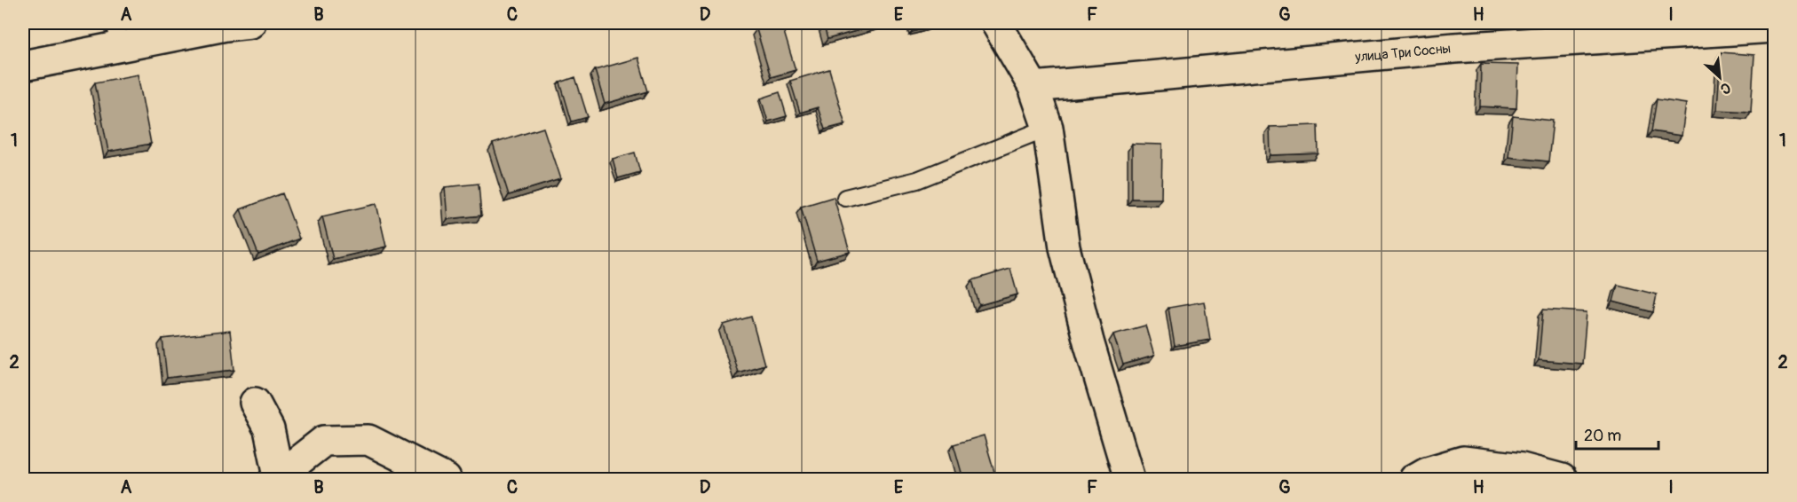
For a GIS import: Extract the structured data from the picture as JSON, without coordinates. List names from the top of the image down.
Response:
{
  "streets": {
    "street": ["улица Три Сосны"]
  },
  "scale_bar": "20 m",
  "north": "bottom right",
  "grid": {
    "columns": [
      "A",
      "B",
      "C",
      "D",
      "E",
      "F",
      "G",
      "H",
      "I"
    ],
    "rows": ["1", "2"]
  }
}
